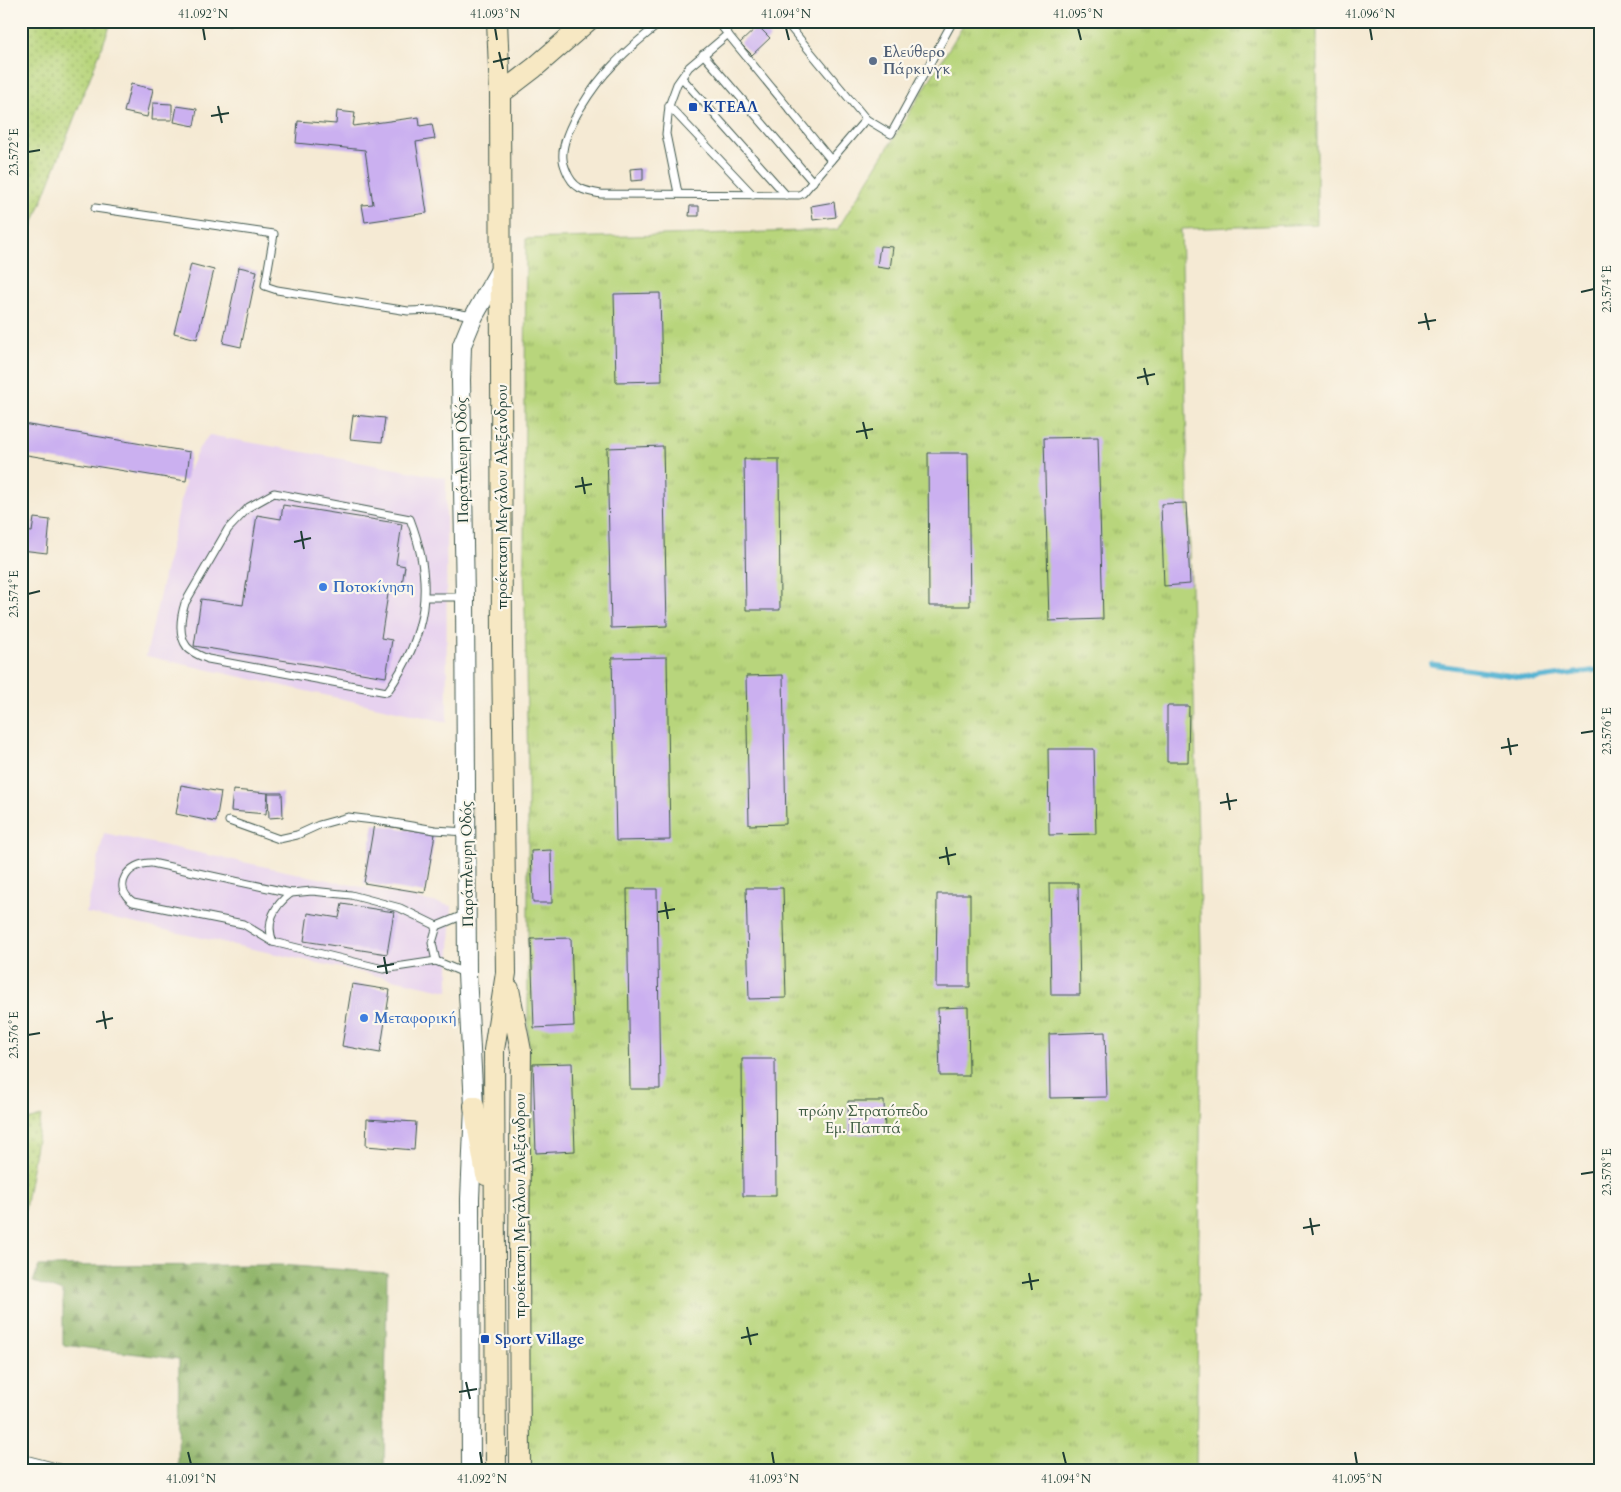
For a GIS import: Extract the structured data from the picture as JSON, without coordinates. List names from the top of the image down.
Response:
{
  "streets": {
    "main road": ["προέκταση Μεγάλου Αλεξάνδρου"],
    "street": ["Παράπλευρη Οδός"]
  },
  "crossings": [
    ["Παράπλευρη Οδός", "προέκταση Μεγάλου Αλεξάνδρου"]
  ],
  "parks": ["πρώην Στρατόπεδο Εμ. Παππά"],
  "places": {
    "other": ["Ελεύθερο Πάρκινγκ", "Ποτοκίνηση", "Μεταφορική"],
    "transit": ["ΚΤΕΑΛ", "Sport Village"]
  },
  "coordinates": [
    "41.092°N",
    "41.093°N",
    "41.094°N",
    "41.095°N",
    "41.096°N",
    "23.572°E",
    "23.574°E",
    "23.576°E",
    "23.578°E",
    "41.091°N"
  ]
}
